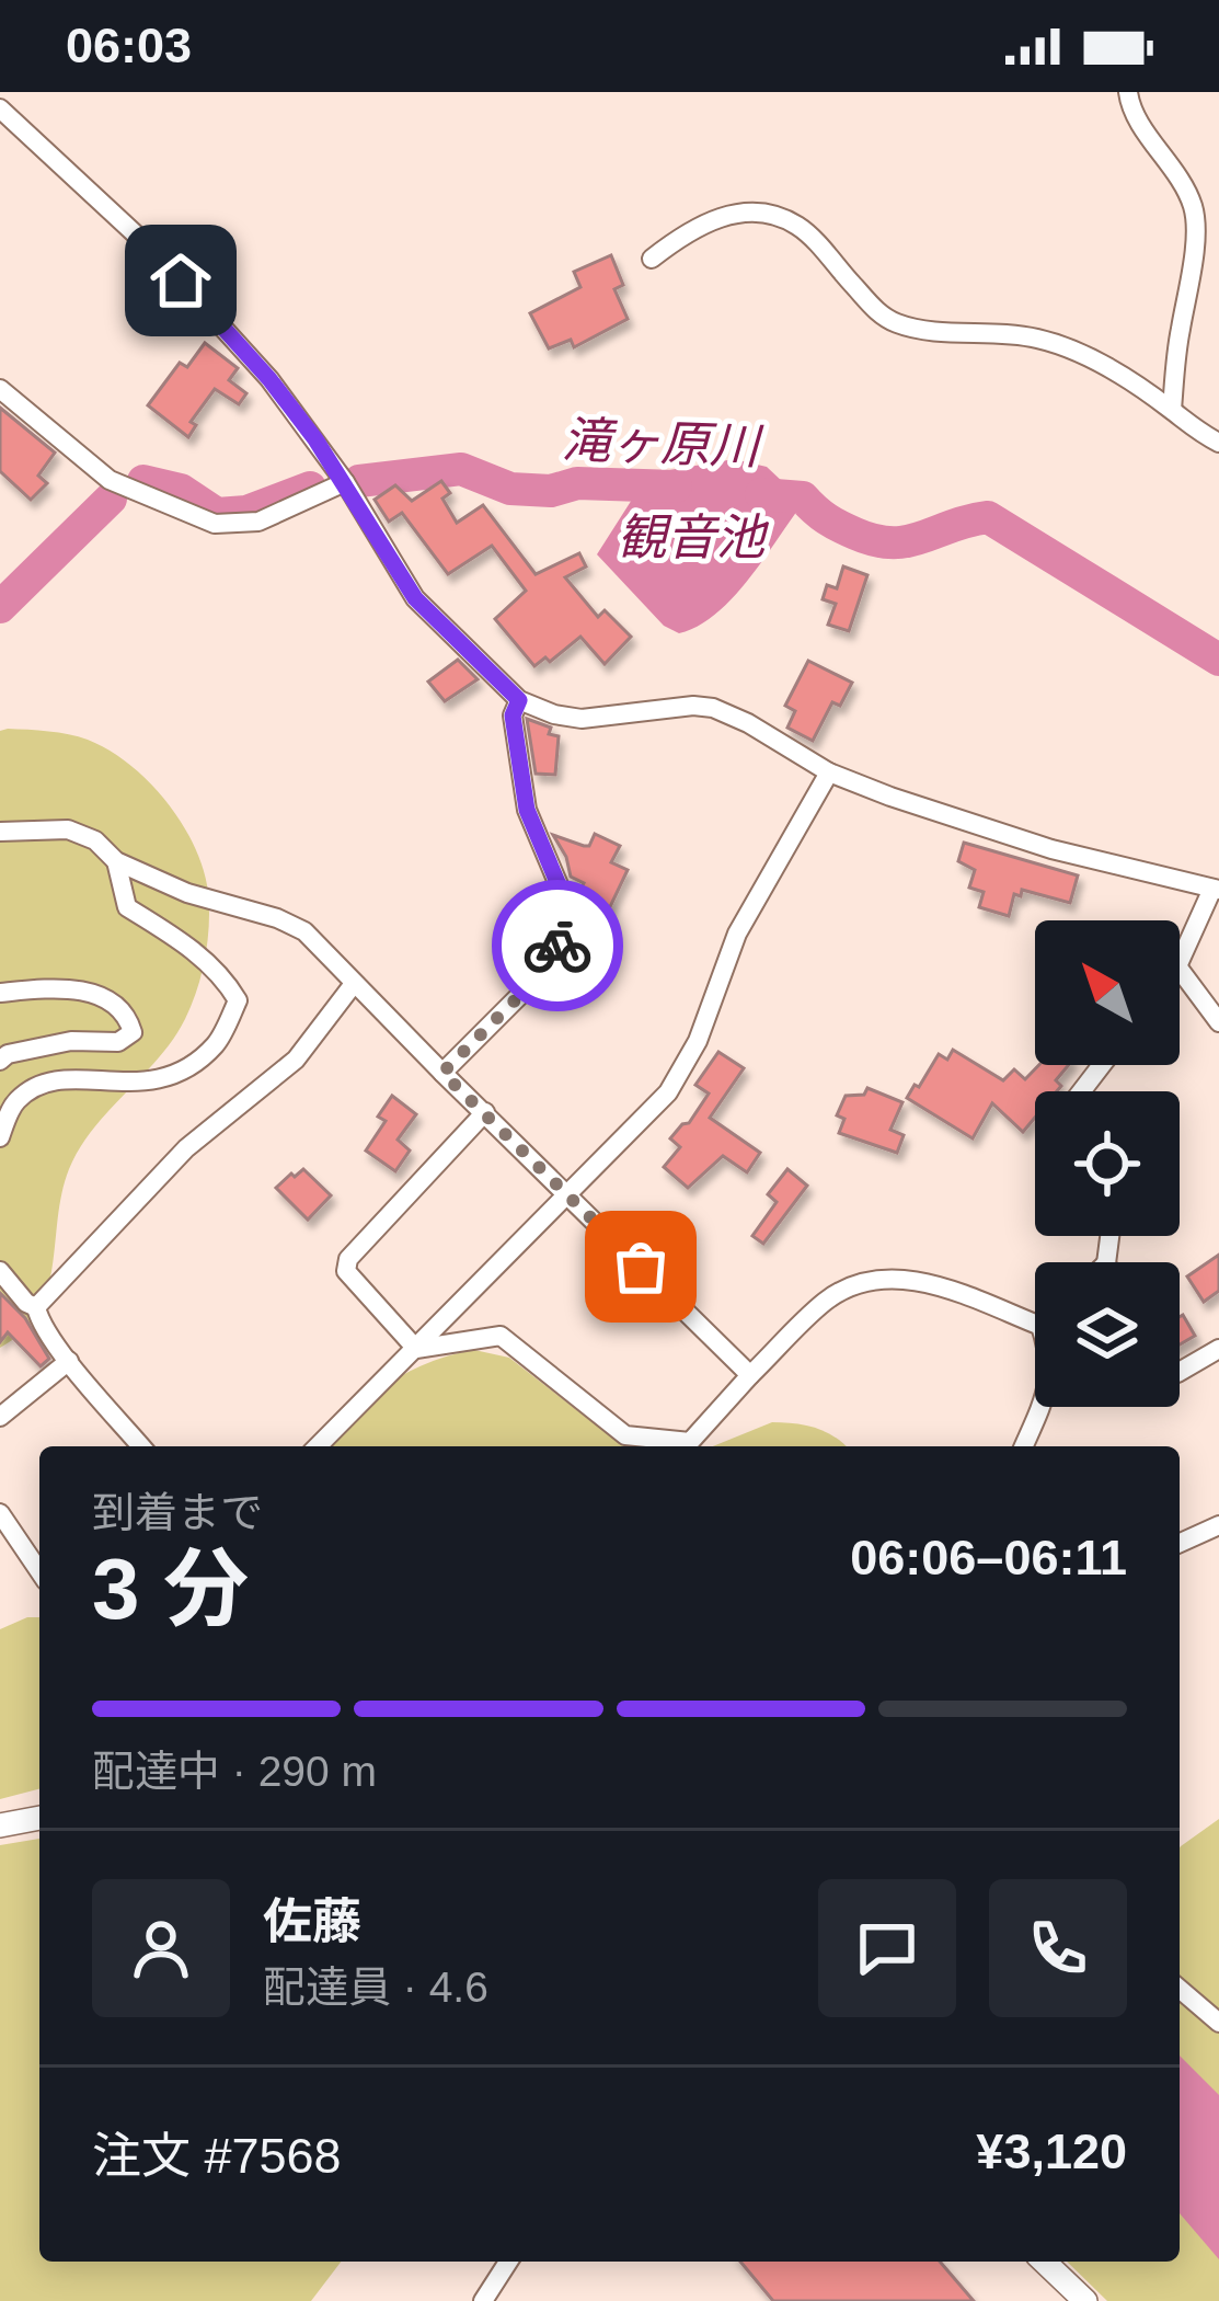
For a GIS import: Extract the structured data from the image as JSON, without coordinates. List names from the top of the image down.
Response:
{
  "water": ["滝ヶ原川", "観音池"],
  "north": "top left",
  "page": {
    "status": "06:03",
    "heading": ["3 分", "到着まで", "06:06–06:11"],
    "panel": [
      "佐藤",
      "配達員 · 4.6",
      "注文 #7568",
      "¥3,120"
    ],
    "bar": "配達中 · 290 m"
  }
}
